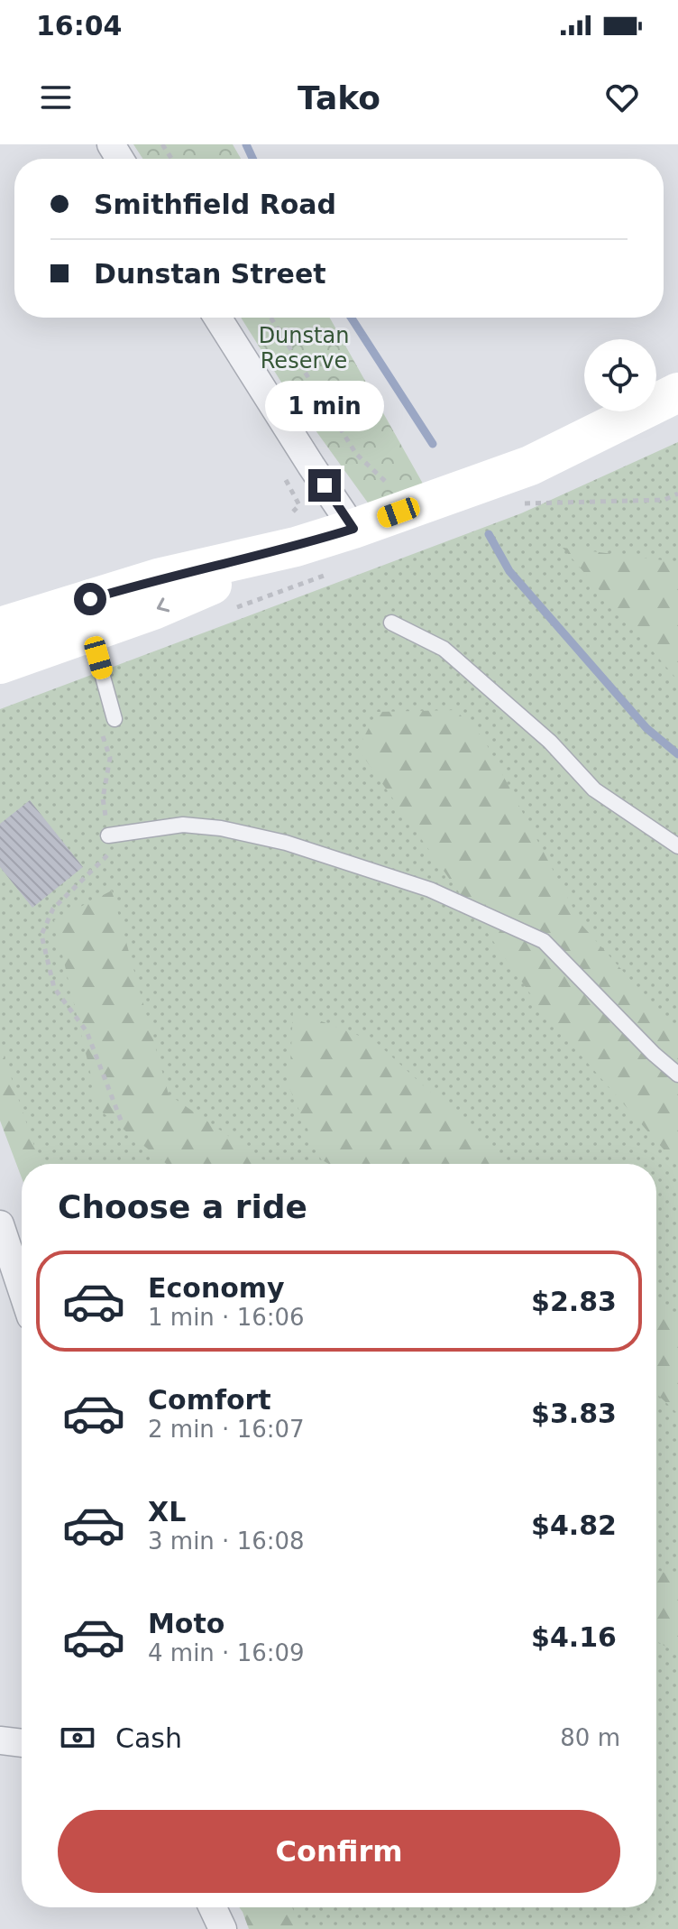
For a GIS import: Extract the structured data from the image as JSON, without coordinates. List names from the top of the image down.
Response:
{
  "parks": ["Dunstan Reserve"],
  "page": {
    "status": "16:04",
    "header": "Tako",
    "banner": ["Smithfield Road", "Dunstan Street"],
    "bubble": "1 min",
    "heading": "Choose a ride",
    "list": [
      {
        "name": "Economy",
        "note": "1 min · 16:06",
        "value": "$2.83"
      },
      {
        "name": "Comfort",
        "note": "2 min · 16:07",
        "value": "$3.83"
      },
      {
        "name": "XL",
        "note": "3 min · 16:08",
        "value": "$4.82"
      },
      {
        "name": "Moto",
        "note": "4 min · 16:09",
        "value": "$4.16"
      }
    ],
    "pay": ["Cash", "80 m"],
    "buttons": "Confirm"
  }
}
